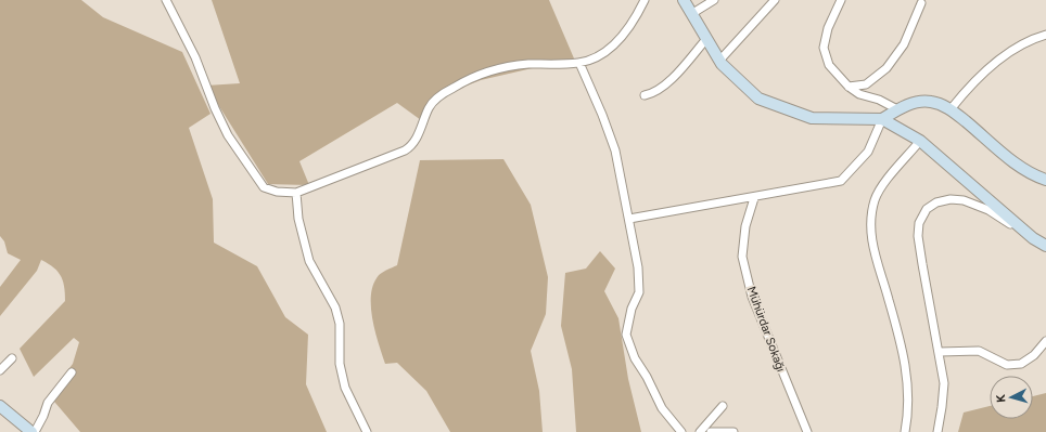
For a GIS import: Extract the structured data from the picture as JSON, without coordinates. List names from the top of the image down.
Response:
{
  "streets": {
    "street": ["Mühürdar Sokağı"]
  },
  "north": "left"
}
